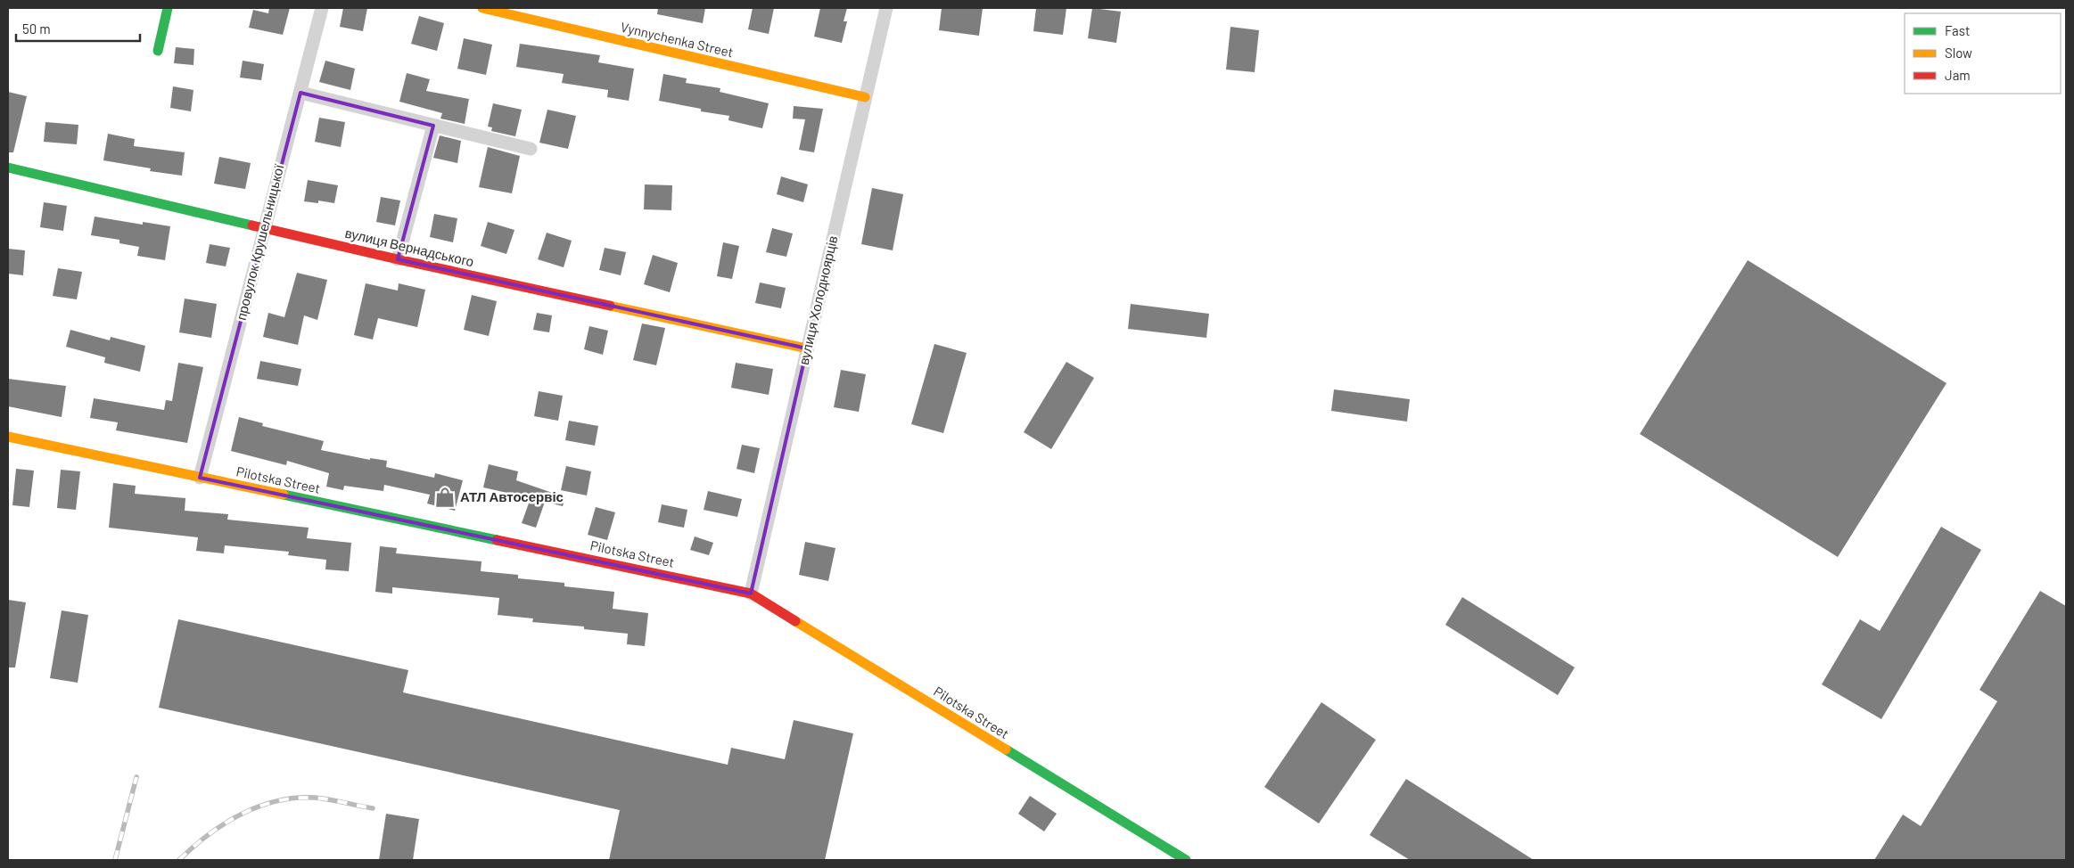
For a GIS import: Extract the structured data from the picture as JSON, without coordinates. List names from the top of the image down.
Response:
{
  "streets": {
    "street": [
      "Vynnychenka Street",
      "провулок Крушельницької",
      "вулиця Вернадського",
      "вулиця Холодноярців",
      "Pilotska Street"
    ]
  },
  "crossings": [
    ["Vynnychenka Street", "вулиця Холодноярців"],
    ["провулок Крушельницької", "вулиця Вернадського"],
    ["провулок Крушельницької", "Pilotska Street"],
    ["вулиця Вернадського", "вулиця Холодноярців"],
    ["вулиця Холодноярців", "Pilotska Street"]
  ],
  "places": {
    "shop": ["АТЛ Автосервіс"]
  },
  "legend": ["Fast", "Slow", "Jam"],
  "scale_bar": "50 m"
}
